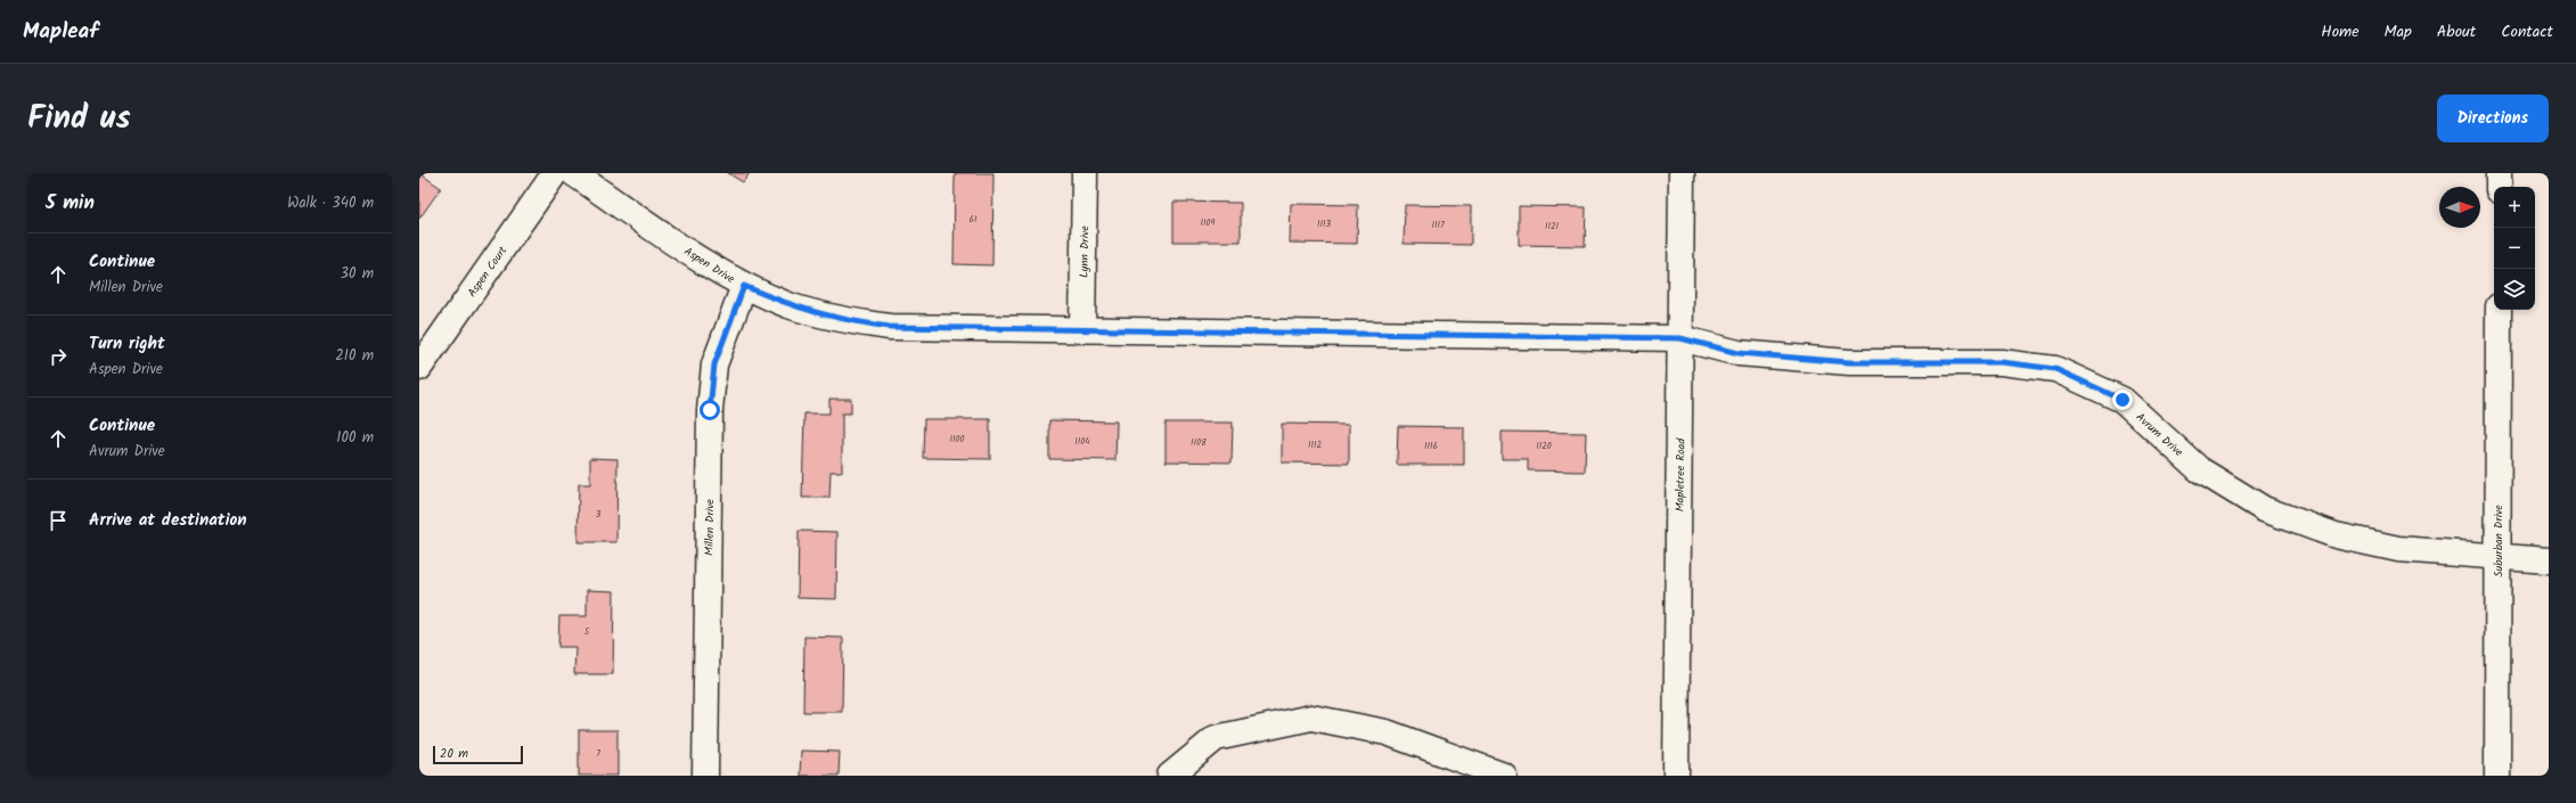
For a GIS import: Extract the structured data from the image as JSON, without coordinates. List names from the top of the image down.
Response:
{
  "streets": {
    "street": [
      "Lynn Drive",
      "Aspen Drive",
      "Aspen Court",
      "Avrum Drive",
      "Mapletree Road",
      "Millen Drive",
      "Suburban Drive"
    ]
  },
  "crossings": [
    ["Lynn Drive", "Aspen Drive"],
    ["Aspen Drive", "Avrum Drive"],
    ["Aspen Drive", "Mapletree Road"],
    ["Aspen Drive", "Millen Drive"],
    ["Avrum Drive", "Mapletree Road"],
    ["Avrum Drive", "Suburban Drive"]
  ],
  "house_numbers": [
    "61",
    "1109",
    "1113",
    "1117",
    "1121",
    "1100",
    "1104",
    "1108",
    "1112",
    "1116",
    "1120",
    "3",
    "5",
    "7"
  ],
  "scale_bar": "20 m",
  "north": "right",
  "page": {
    "header": "Mapleaf",
    "nav": [
      "Home",
      "Map",
      "About",
      "Contact"
    ],
    "title": "Find us",
    "buttons": "Directions",
    "heading": ["5 min", "Walk · 340 m"],
    "map_buttons": ["+", "−"],
    "list": [
      ["Continue", "Millen Drive", "30 m"],
      ["Turn right", "Aspen Drive", "210 m"],
      ["Continue", "Avrum Drive", "100 m"],
      "Arrive at destination"
    ],
    "scale": "20 m"
  }
}
